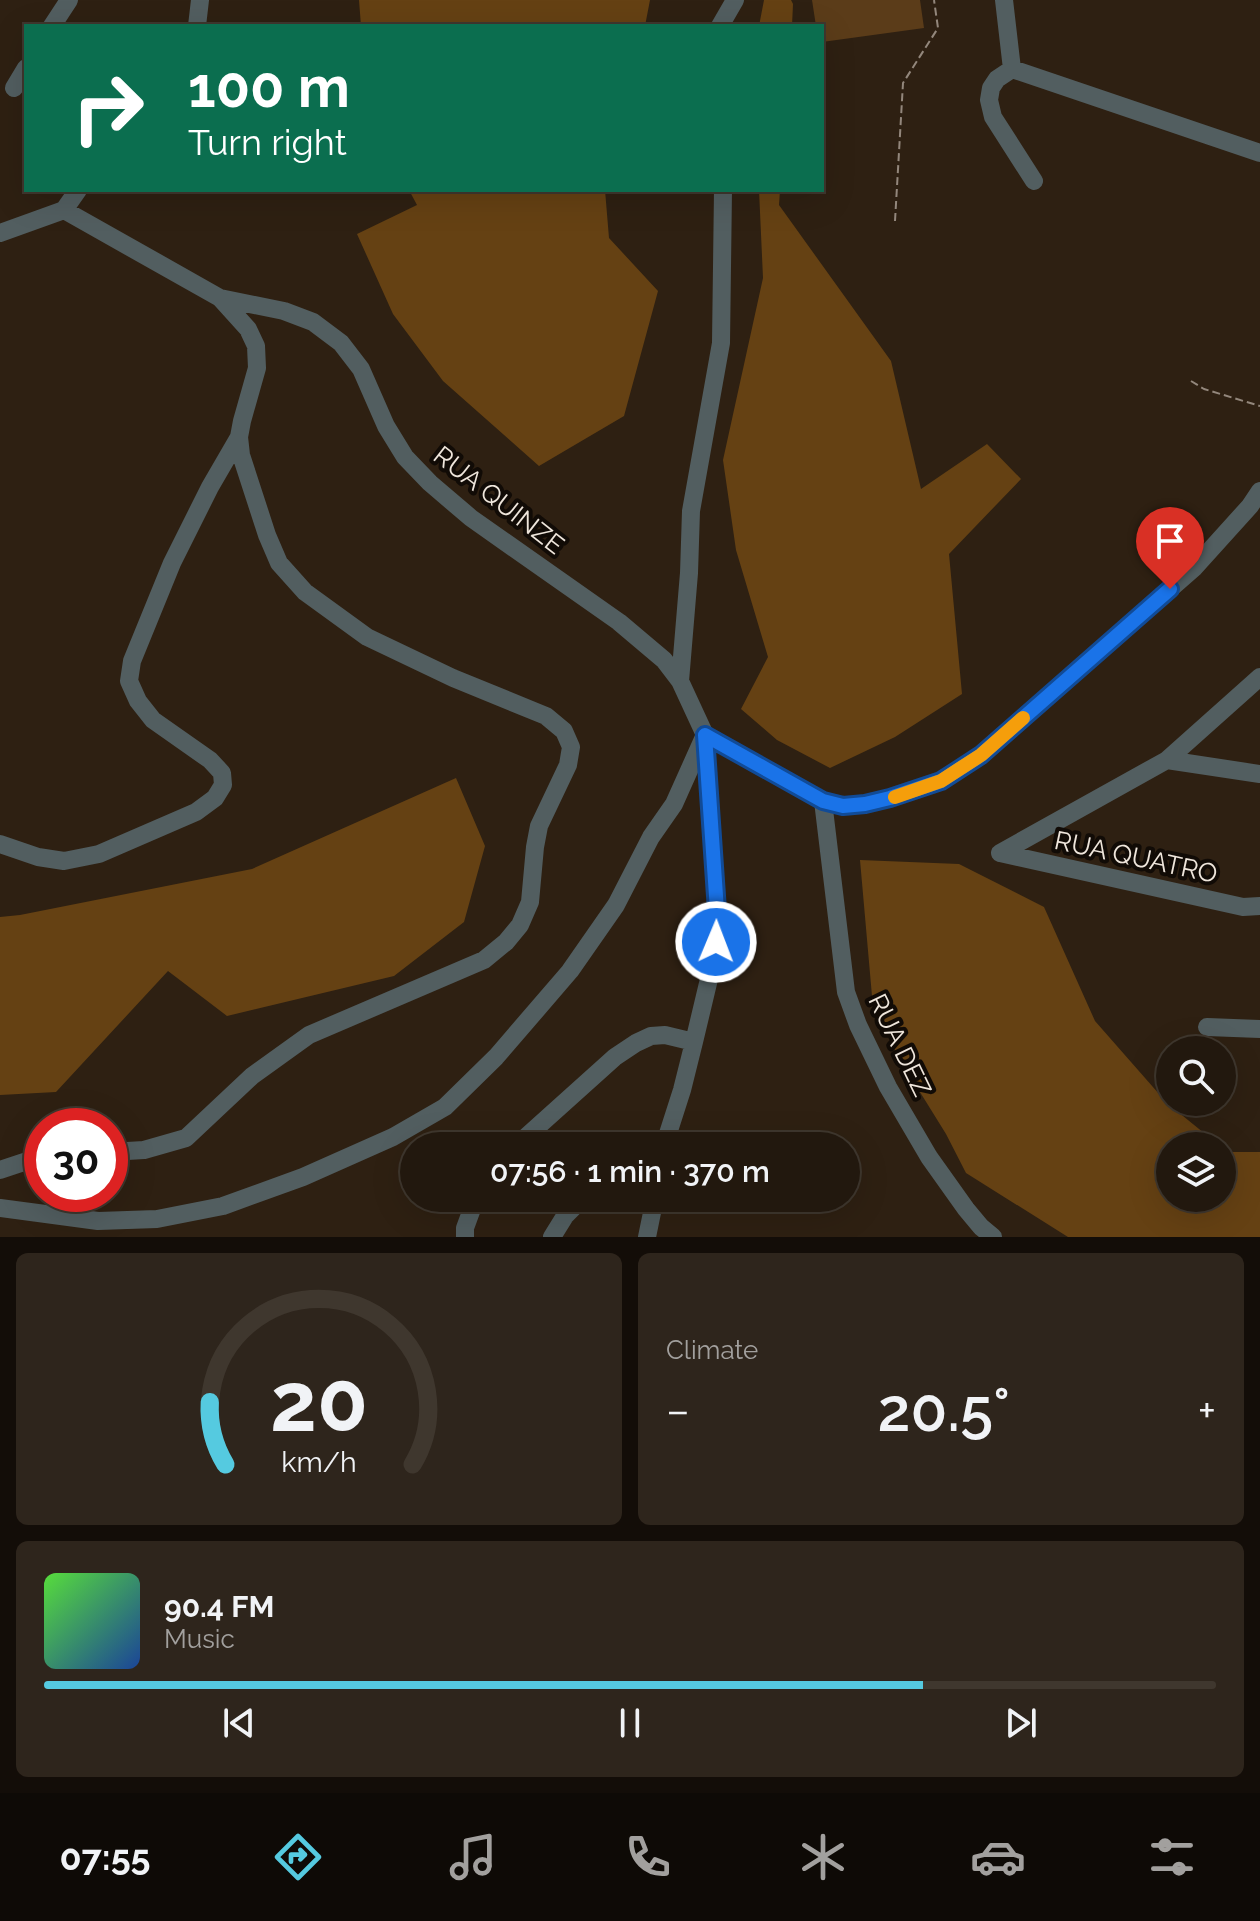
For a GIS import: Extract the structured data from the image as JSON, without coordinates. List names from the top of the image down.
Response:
{
  "streets": {
    "street": ["RUA QUINZE", "RUA QUATRO", "RUA DEZ"]
  },
  "page": {
    "turn": ["100 m", "Turn right"],
    "limit": "30",
    "trip": "07:56 · 1 min · 370 m",
    "tile": "Climate",
    "heat": ["−", "20.5°", "+"],
    "song": ["90.4 FM", "Music"],
    "tabs": "07:55",
    "gauge": ["20", "km/h"]
  }
}
